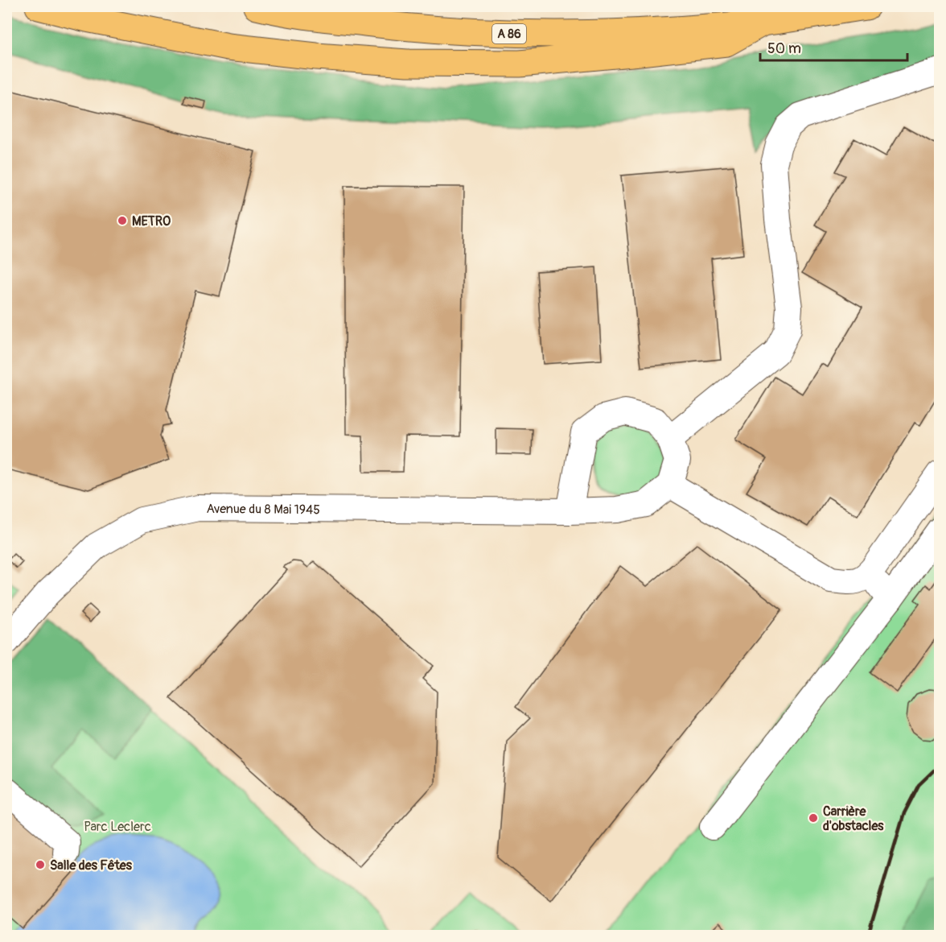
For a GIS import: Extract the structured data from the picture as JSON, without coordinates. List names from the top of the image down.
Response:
{
  "streets": {
    "highway": ["A 86"],
    "street": ["Avenue du 8 Mai 1945"]
  },
  "parks": ["Parc Leclerc"],
  "places": ["METRO", "Carrière d'obstacles", "Salle des Fêtes"],
  "scale_bar": "50 m"
}
